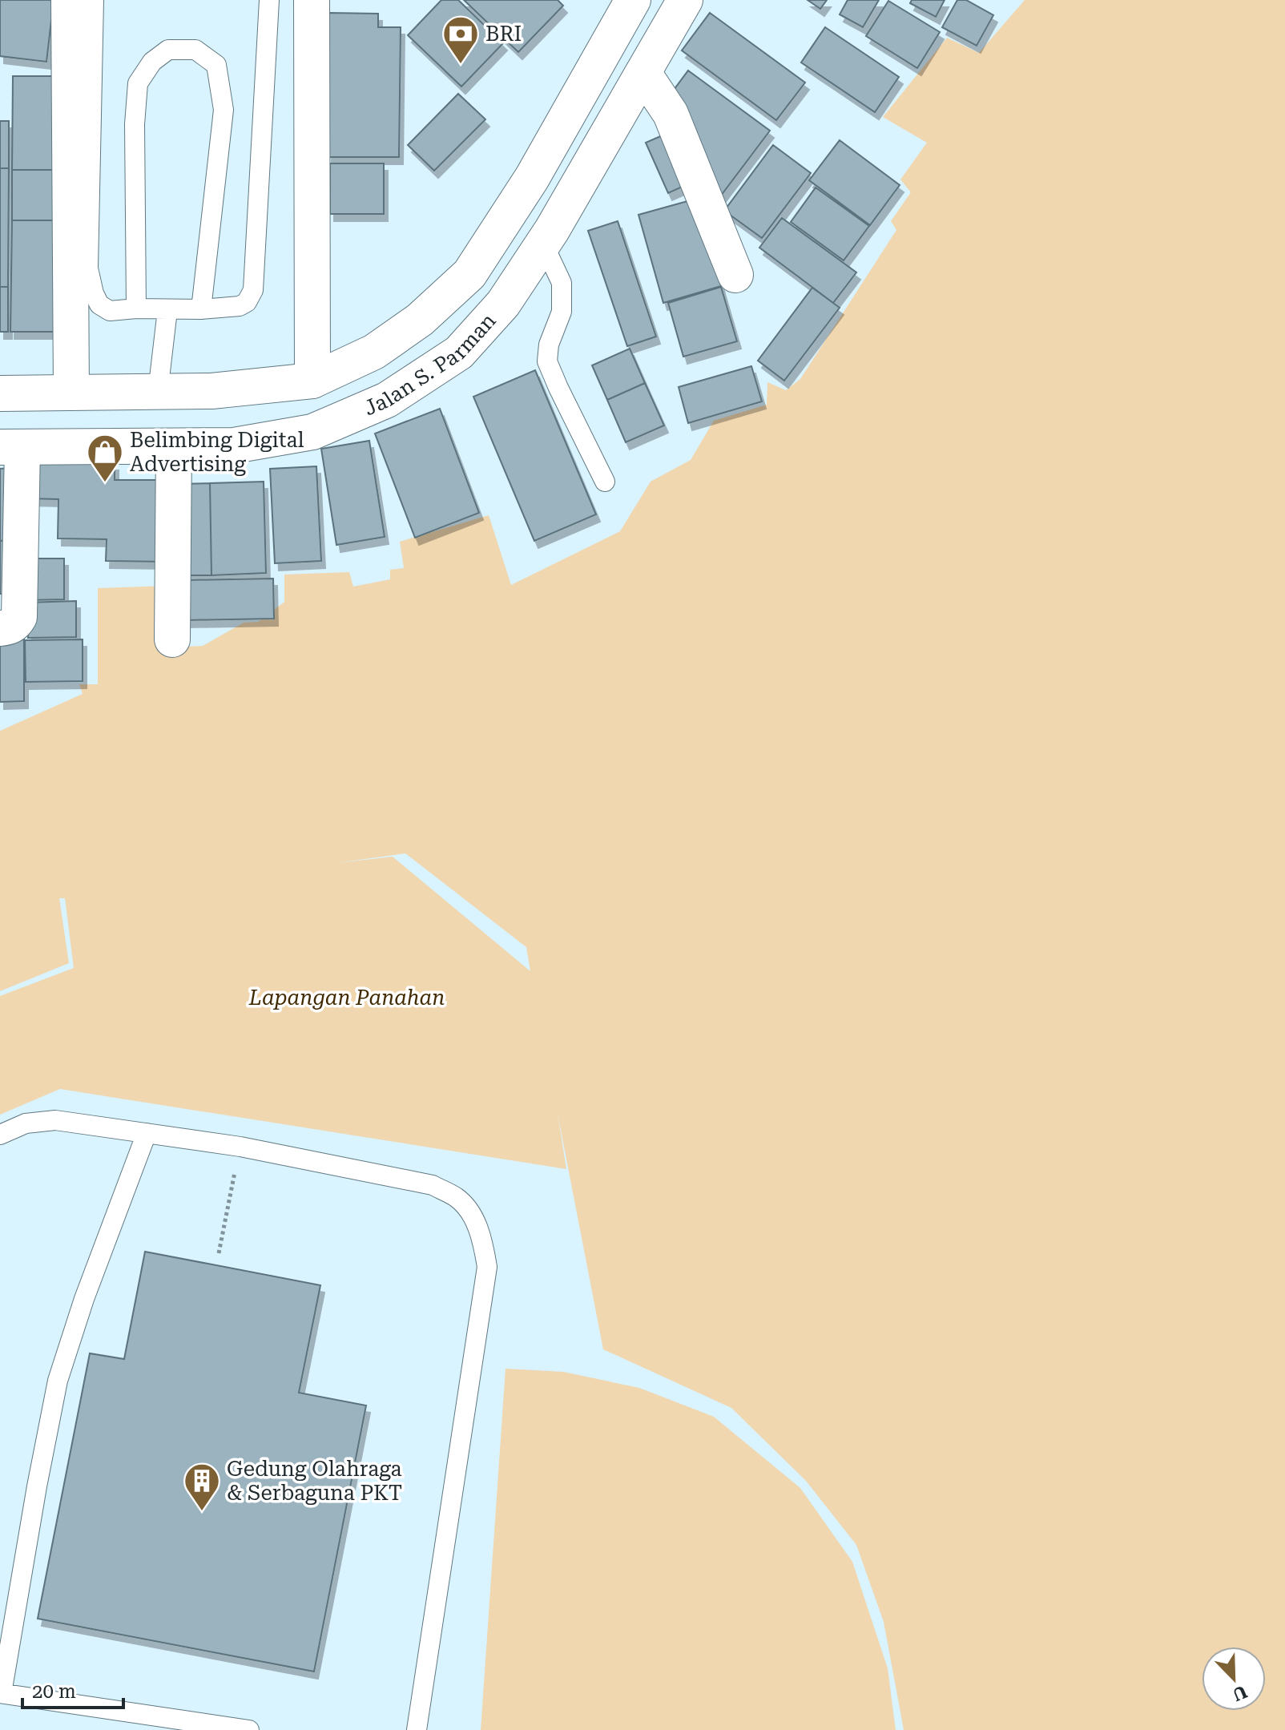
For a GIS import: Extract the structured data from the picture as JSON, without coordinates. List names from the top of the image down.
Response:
{
  "streets": {
    "main road": ["Jalan S. Parman"]
  },
  "parks": ["Lapangan Panahan"],
  "places": {
    "bank": ["BRI"],
    "shop": ["Belimbing Digital Advertising"],
    "building": ["Gedung Olahraga & Serbaguna PKT"]
  },
  "scale_bar": "20 m",
  "north": "bottom right"
}
